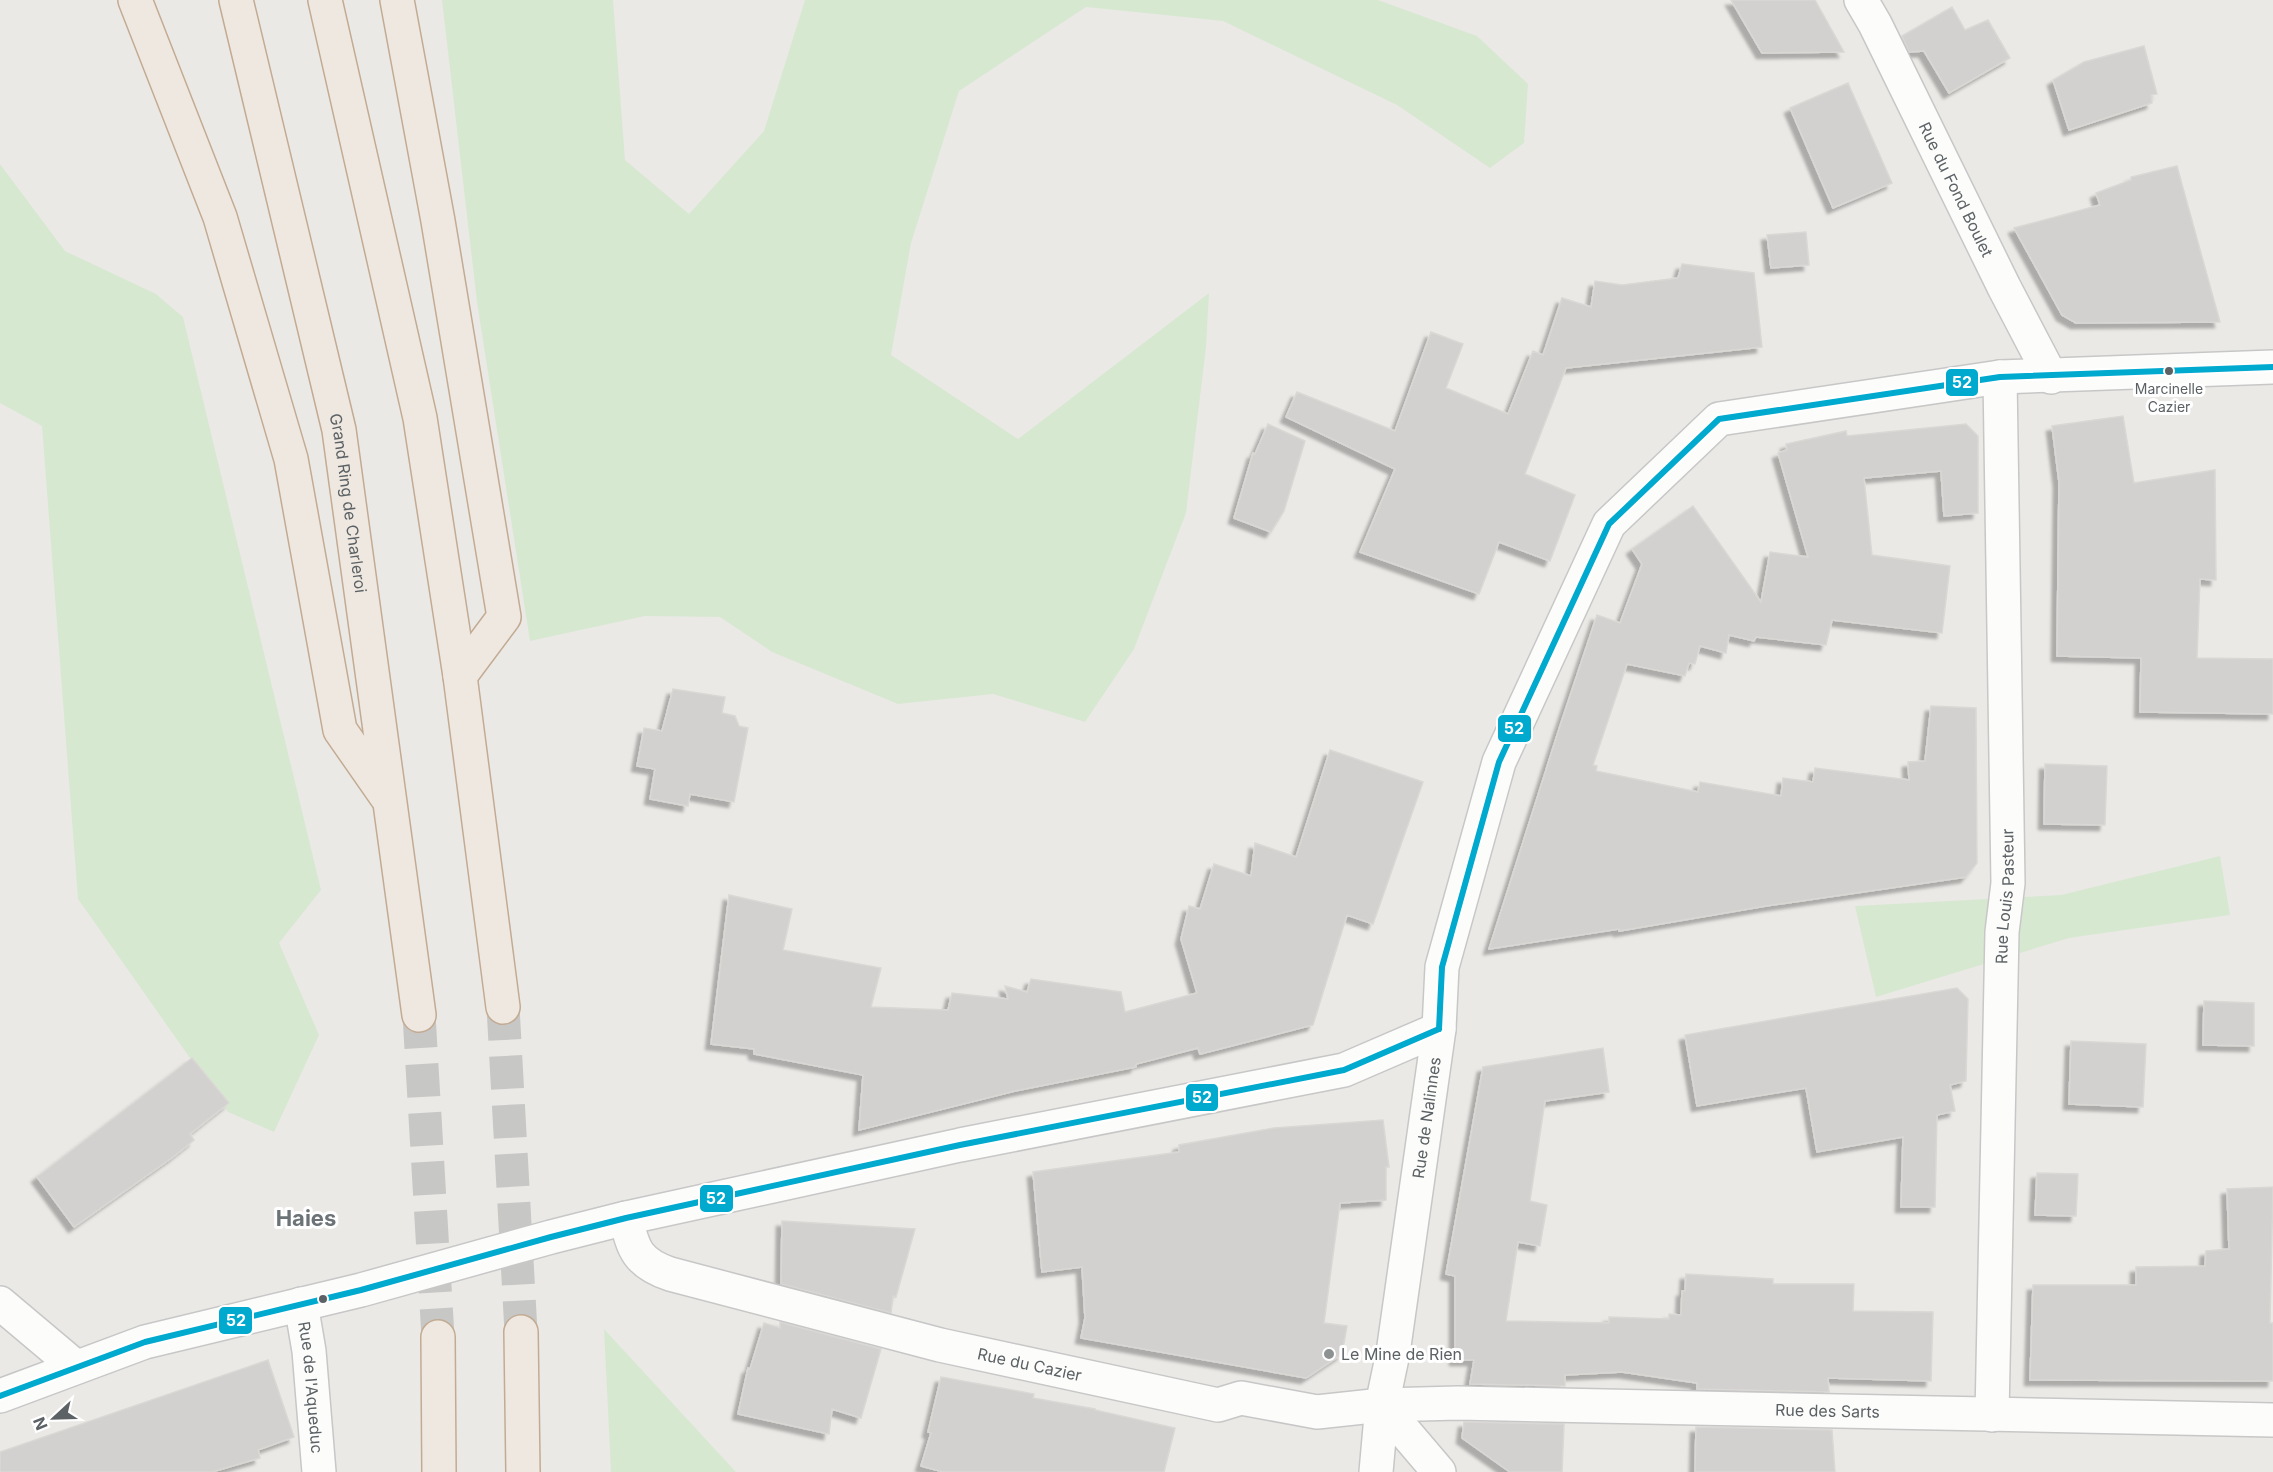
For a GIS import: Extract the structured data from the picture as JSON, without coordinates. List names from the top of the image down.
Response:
{
  "streets": {
    "highway": ["Grand Ring de Charleroi"],
    "street": [
      "Rue du Fond Boulet",
      "Rue Louis Pasteur",
      "Rue de Nalinnes",
      "Rue du Cazier",
      "Rue de l'Aqueduc",
      "Rue des Sarts"
    ]
  },
  "crossings": [
    ["Rue du Fond Boulet", "Rue de Nalinnes"],
    ["Rue Louis Pasteur", "Rue de Nalinnes"],
    ["Rue Louis Pasteur", "Rue des Sarts"],
    ["Rue de Nalinnes", "Rue du Cazier"],
    ["Rue de Nalinnes", "Rue des Sarts"],
    ["Rue du Cazier", "Rue des Sarts"]
  ],
  "districts": ["Haies"],
  "places": ["Marcinelle Cazier", "Le Mine de Rien"],
  "lines": ["transit line 52"],
  "north": "left"
}
